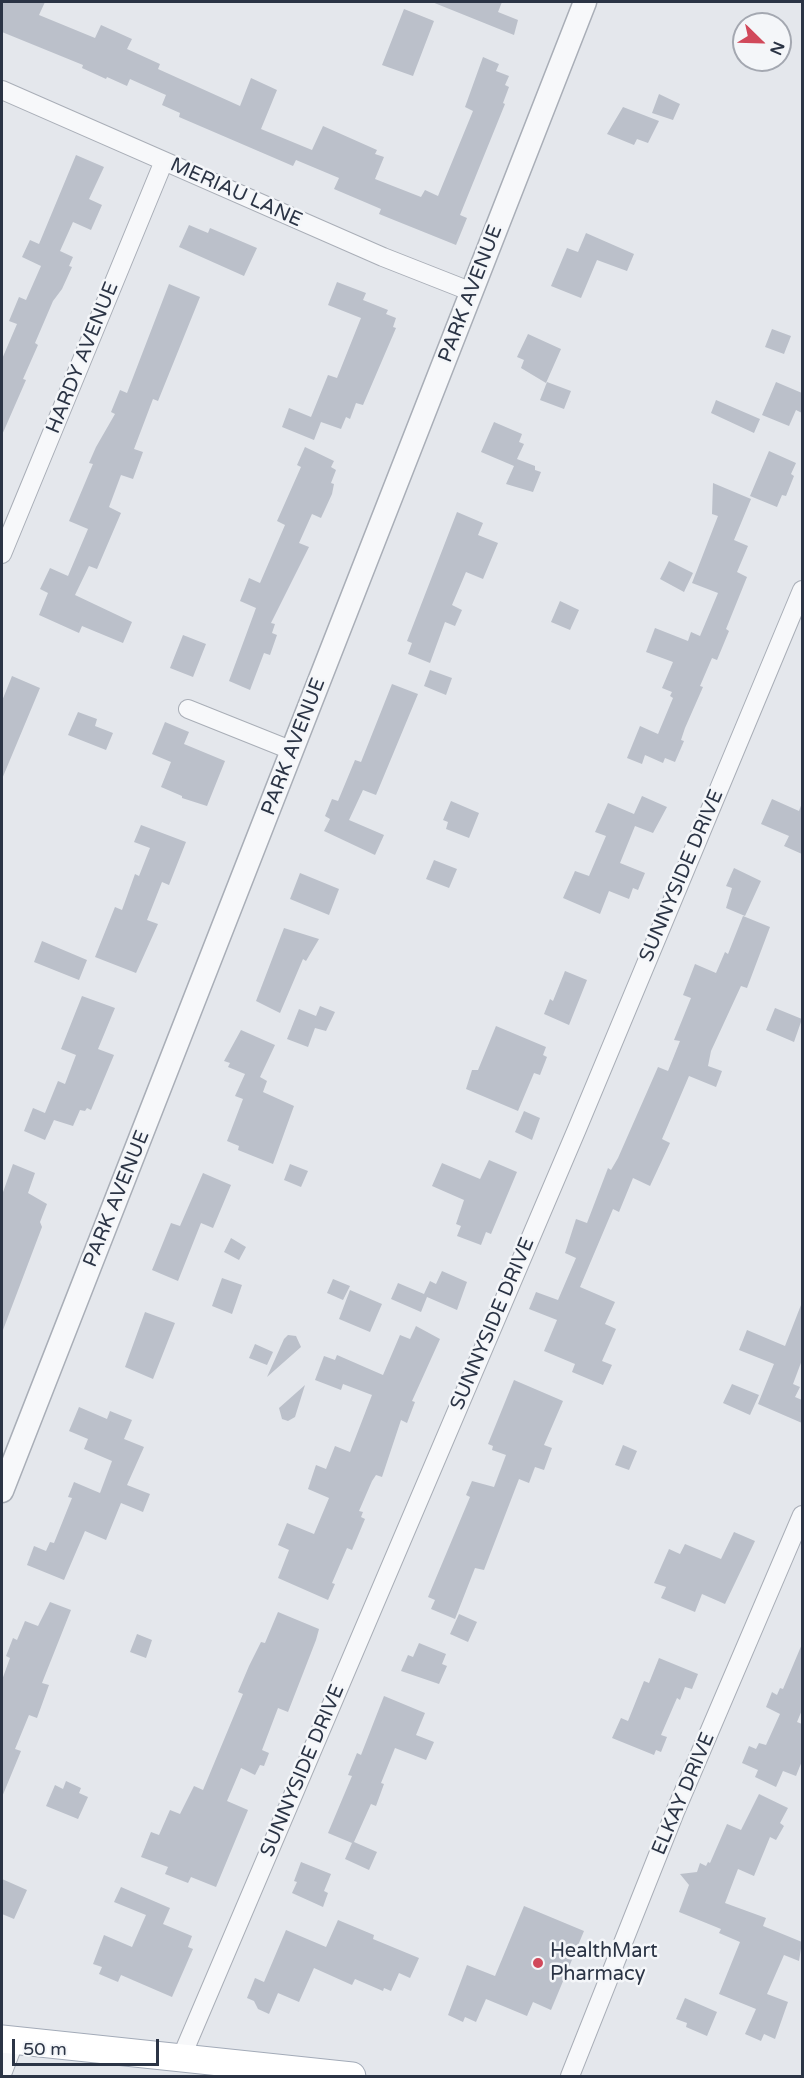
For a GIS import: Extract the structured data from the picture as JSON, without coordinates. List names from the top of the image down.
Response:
{
  "streets": {
    "street": [
      "MERIAU LANE",
      "PARK AVENUE",
      "HARDY AVENUE",
      "SUNNYSIDE DRIVE",
      "ELKAY DRIVE"
    ]
  },
  "crossings": [
    ["MERIAU LANE", "PARK AVENUE"],
    ["MERIAU LANE", "HARDY AVENUE"]
  ],
  "places": ["HealthMart Pharmacy"],
  "scale_bar": "50 m",
  "north": "bottom right"
}
